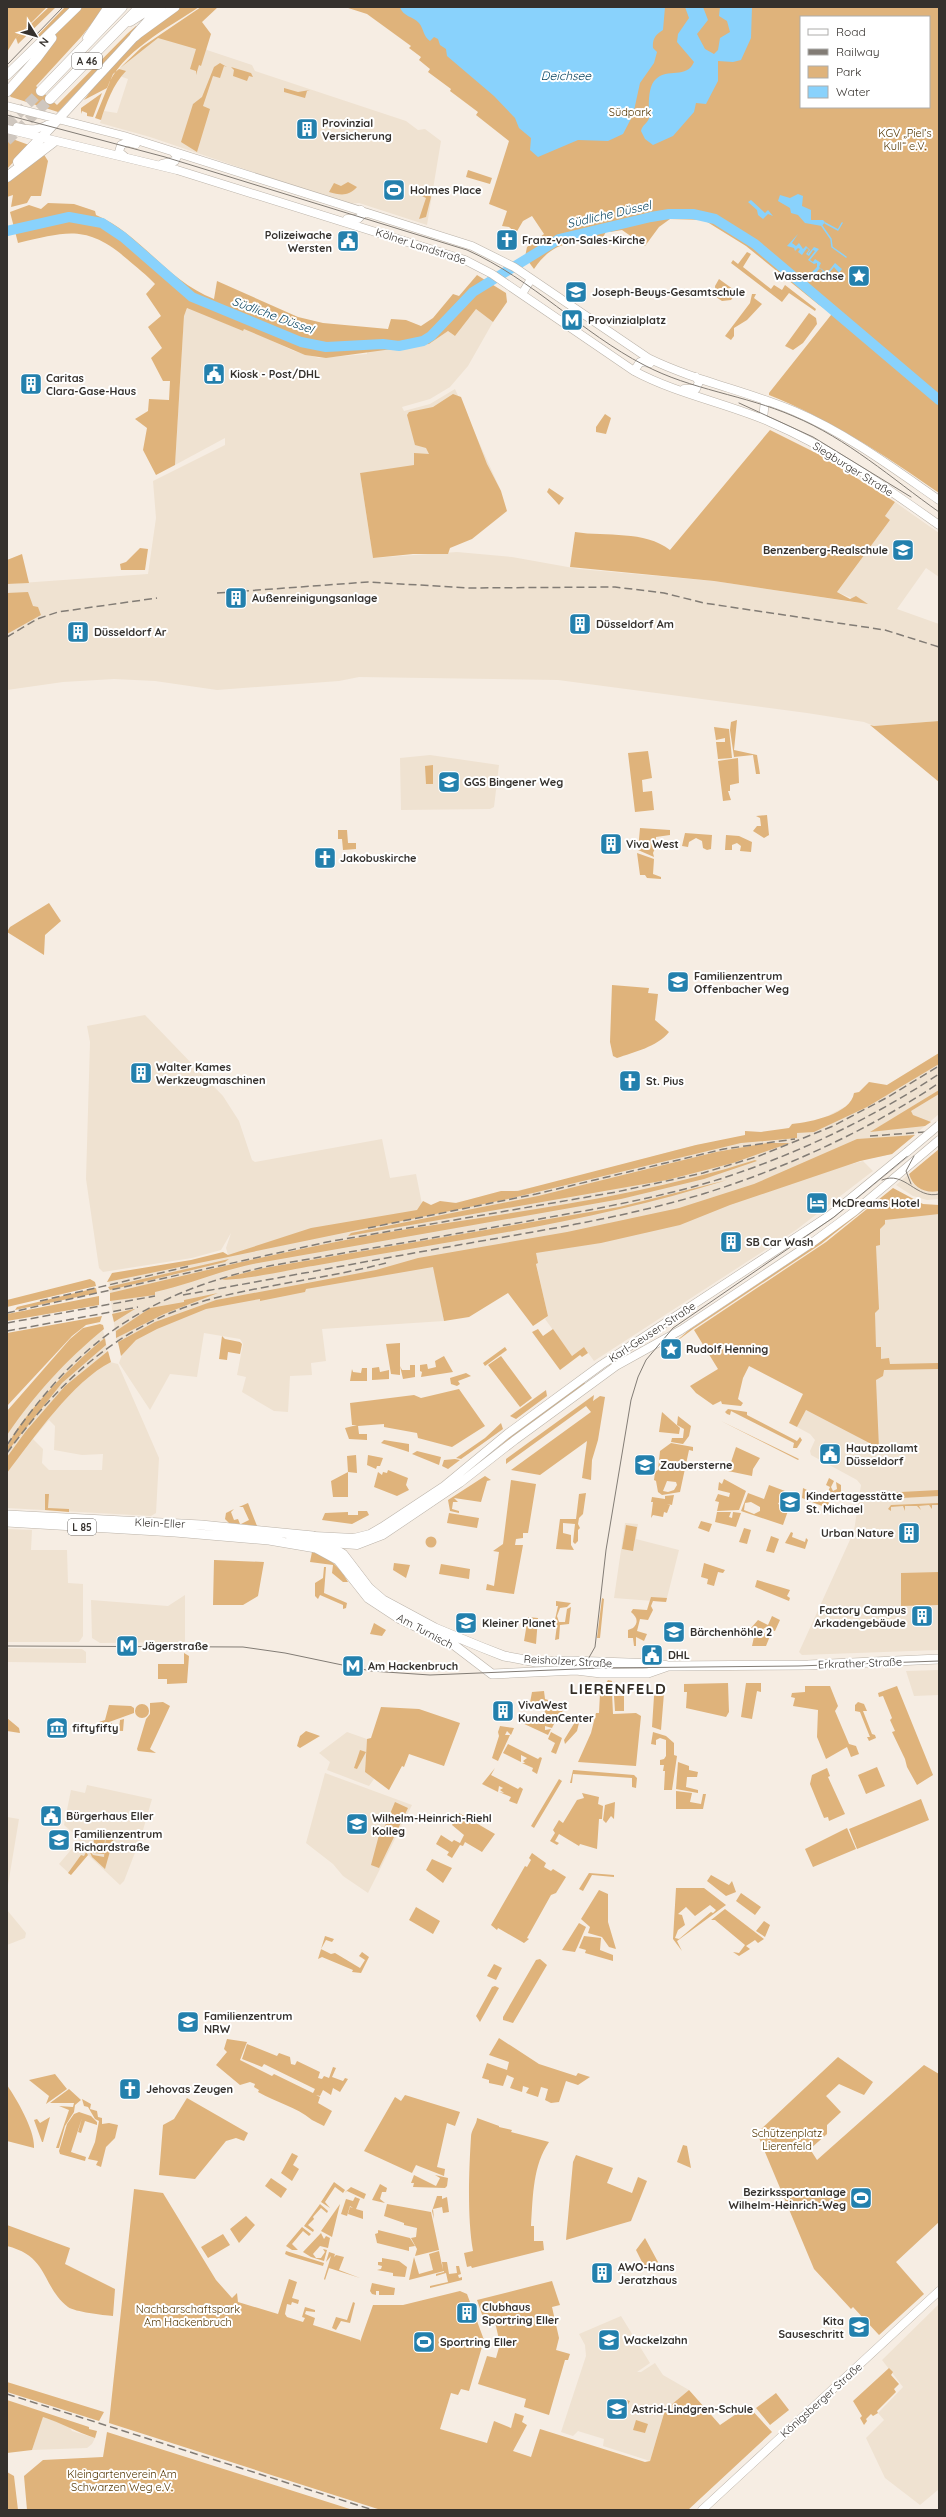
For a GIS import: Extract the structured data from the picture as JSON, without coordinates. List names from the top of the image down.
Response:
{
  "streets": {
    "highway": ["A 46"],
    "main road": [
      "Kölner Landstraße",
      "Siegburger Straße",
      "Karl-Geusen-Straße",
      "Klein-Eller",
      "L 85",
      "Am Turnisch",
      "Reisholzer Straße",
      "Erkrather Straße",
      "Königsberger Straße"
    ]
  },
  "crossings": [
    ["Kölner Landstraße", "Siegburger Straße"],
    ["Karl-Geusen-Straße", "Klein-Eller"],
    ["Klein-Eller", "Am Turnisch"],
    ["Am Turnisch", "Reisholzer Straße"],
    ["Reisholzer Straße", "Erkrather Straße"]
  ],
  "districts": ["LIERENFELD"],
  "water": ["Deichsee", "Südliche Düssel"],
  "parks": [
    "Südpark",
    "KGV „Piel’s Kull“ e.V.",
    "Schützenplatz Lierenfeld",
    "Nachbarschaftspark Am Hackenbruch",
    "Kleingartenverein Am Schwarzen Weg e.V."
  ],
  "places": {
    "building": [
      "Provinzial Versicherung",
      "Caritas Clara-Gase-Haus",
      "Außenreinigungsanlage",
      "Düsseldorf Am",
      "Düsseldorf Ar",
      "Viva West",
      "Walter Kames Werkzeugmaschinen",
      "SB Car Wash",
      "Urban Nature",
      "Factory Campus Arkadengebäude",
      "VivaWest KundenCenter",
      "AWO-Hans Jeratzhaus",
      "Clubhaus Sportring Eller"
    ],
    "sports": ["Holmes Place", "Bezirkssportanlage Wilhelm-Heinrich-Weg", "Sportring Eller"],
    "church": [
      "Franz-von-Sales-Kirche",
      "Jakobuskirche",
      "St. Pius",
      "Jehovas Zeugen"
    ],
    "public building": [
      "Polizeiwache Wersten",
      "Kiosk - Post/DHL",
      "Hautpzollamt Düsseldorf",
      "DHL",
      "Bürgerhaus Eller"
    ],
    "place": ["Wasserachse", "Rudolf Henning"],
    "school or university": [
      "Joseph-Beuys-Gesamtschule",
      "Benzenberg-Realschule",
      "GGS Bingener Weg",
      "Familienzentrum Offenbacher Weg",
      "Zaubersterne",
      "Kindertagesstätte St. Michael",
      "Kleiner Planet",
      "Bärchenhöhle 2",
      "Wilhelm-Heinrich-Riehl Kolleg",
      "Familienzentrum Richardstraße",
      "Familienzentrum NRW",
      "Kita Sauseschritt",
      "Wackelzahn",
      "Astrid-Lindgren-Schule"
    ],
    "metro station": ["Provinzialplatz", "Jägerstraße", "Am Hackenbruch"],
    "hotel": ["McDreams Hotel"],
    "museum": ["fiftyfifty"]
  },
  "legend": [
    "Road",
    "Railway",
    "Park",
    "Water"
  ],
  "north": "bottom right"
}
